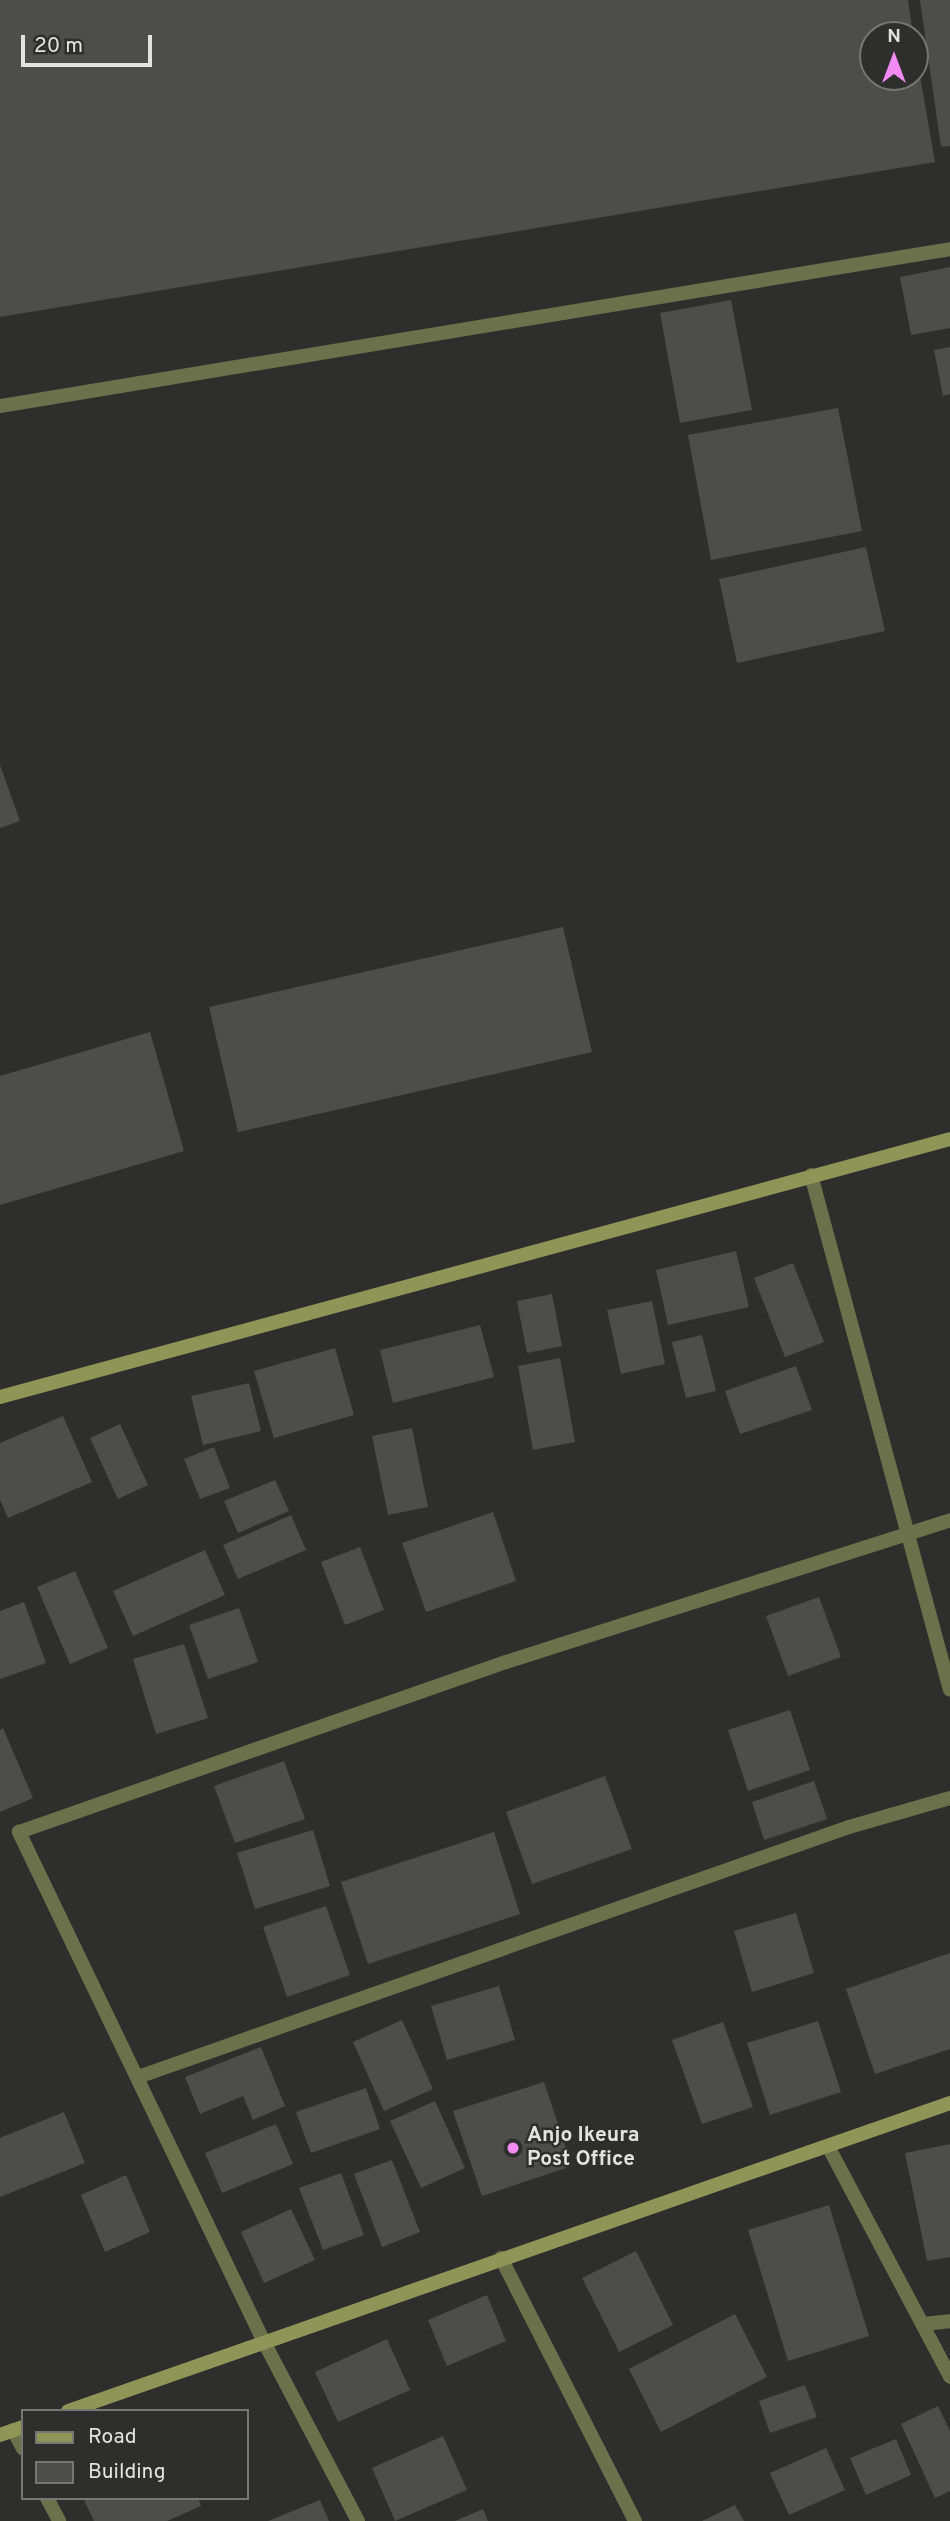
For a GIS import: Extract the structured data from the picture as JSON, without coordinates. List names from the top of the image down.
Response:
{
  "places": ["Anjo Ikeura Post Office"],
  "legend": ["Road", "Building"],
  "scale_bar": "20 m",
  "north": "top"
}
